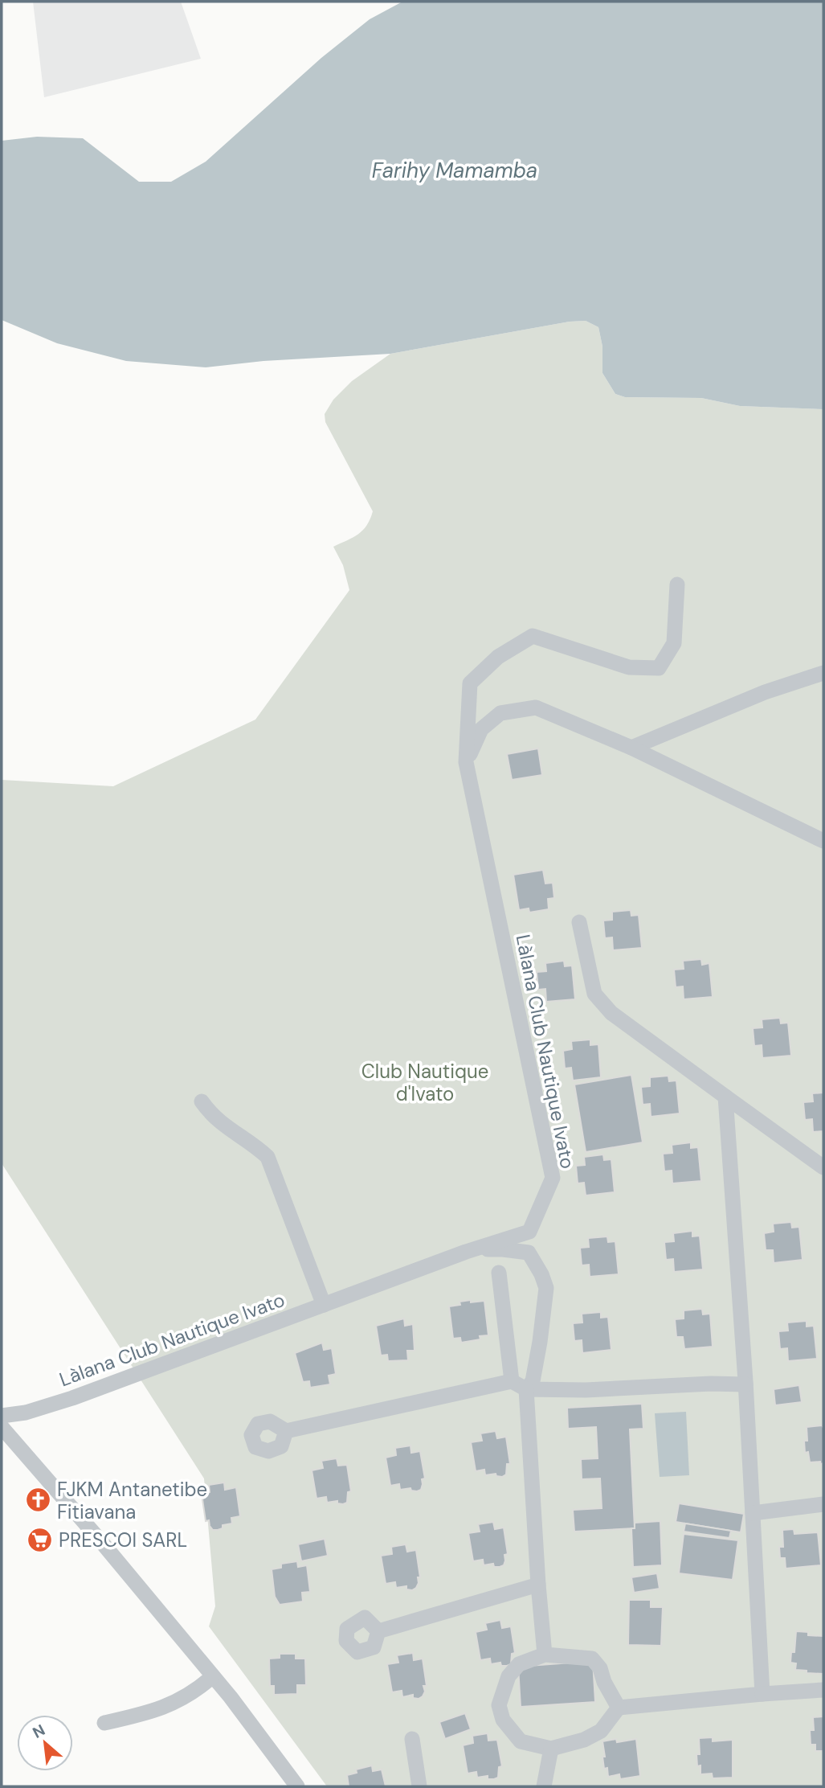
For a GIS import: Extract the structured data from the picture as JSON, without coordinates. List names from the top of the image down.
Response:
{
  "streets": {
    "street": ["Làlana Club Nautique Ivato"]
  },
  "water": ["Farihy Mamamba"],
  "parks": ["Club Nautique d'Ivato"],
  "places": {
    "church": ["FJKM Antanetibe Fitiavana"],
    "supermarket": ["PRESCOI SARL"]
  },
  "north": "top left"
}
